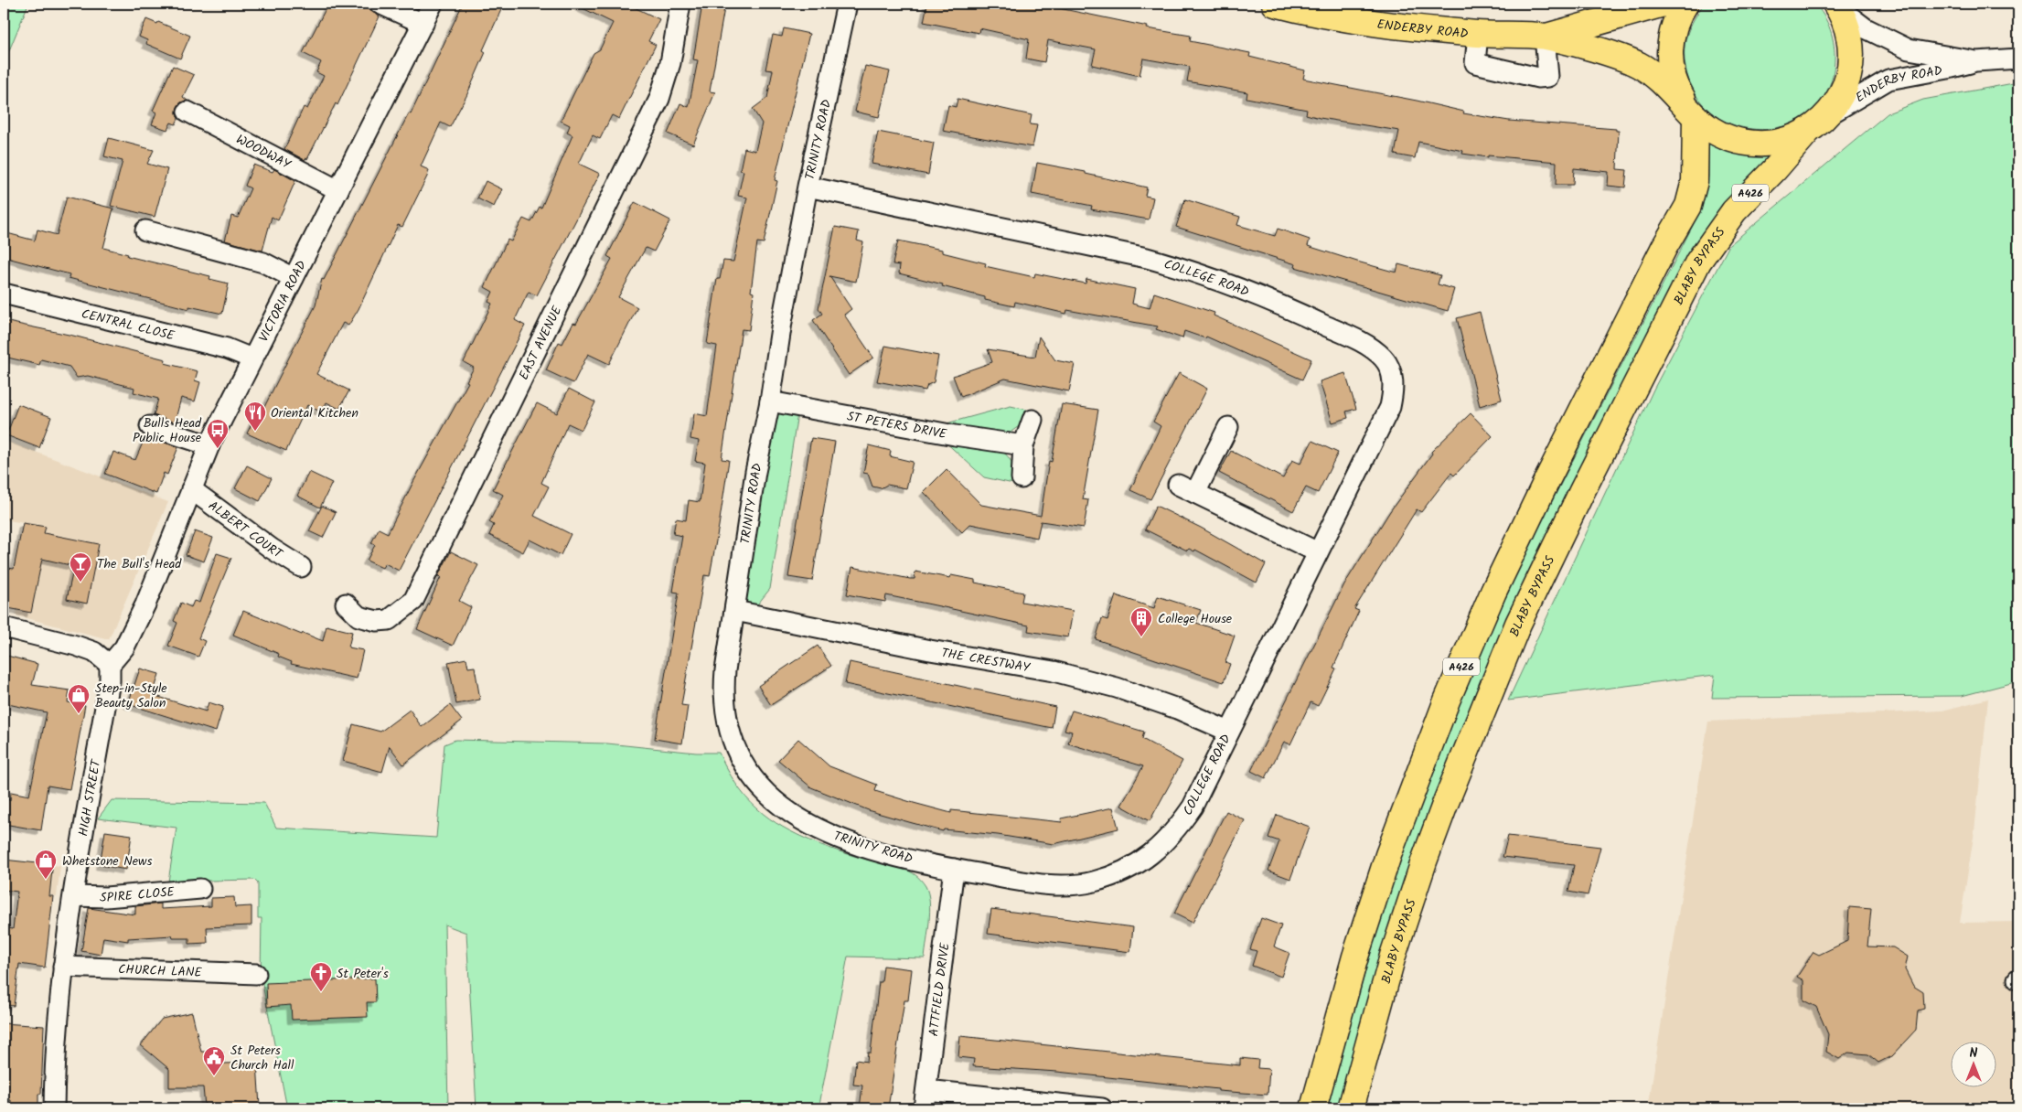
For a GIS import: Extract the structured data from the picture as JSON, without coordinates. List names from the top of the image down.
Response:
{
  "streets": {
    "main road": ["ENDERBY ROAD", "A426", "BLABY BYPASS"],
    "street": [
      "TRINITY ROAD",
      "WOODWAY",
      "COLLEGE ROAD",
      "VICTORIA ROAD",
      "CENTRAL CLOSE",
      "EAST AVENUE",
      "ST PETERS DRIVE",
      "ALBERT COURT",
      "THE CRESTWAY",
      "HIGH STREET",
      "SPIRE CLOSE",
      "CHURCH LANE",
      "ATTFIELD DRIVE"
    ]
  },
  "crossings": [
    ["ENDERBY ROAD", "BLABY BYPASS"],
    ["TRINITY ROAD", "COLLEGE ROAD"],
    ["TRINITY ROAD", "ST PETERS DRIVE"],
    ["TRINITY ROAD", "THE CRESTWAY"],
    ["TRINITY ROAD", "ATTFIELD DRIVE"],
    ["WOODWAY", "VICTORIA ROAD"],
    ["COLLEGE ROAD", "THE CRESTWAY"],
    ["COLLEGE ROAD", "ATTFIELD DRIVE"],
    ["VICTORIA ROAD", "CENTRAL CLOSE"],
    ["VICTORIA ROAD", "ALBERT COURT"],
    ["VICTORIA ROAD", "HIGH STREET"],
    ["HIGH STREET", "SPIRE CLOSE"],
    ["HIGH STREET", "CHURCH LANE"]
  ],
  "places": {
    "restaurant": ["Oriental Kitchen"],
    "bus stop": ["Bulls Head Public House"],
    "bar": ["The Bull's Head"],
    "building": ["College House"],
    "shop": ["Step-in-Style Beauty Salon", "Whetstone News"],
    "church": ["St Peter's"],
    "public building": ["St Peters Church Hall"]
  },
  "north": "top"
}
